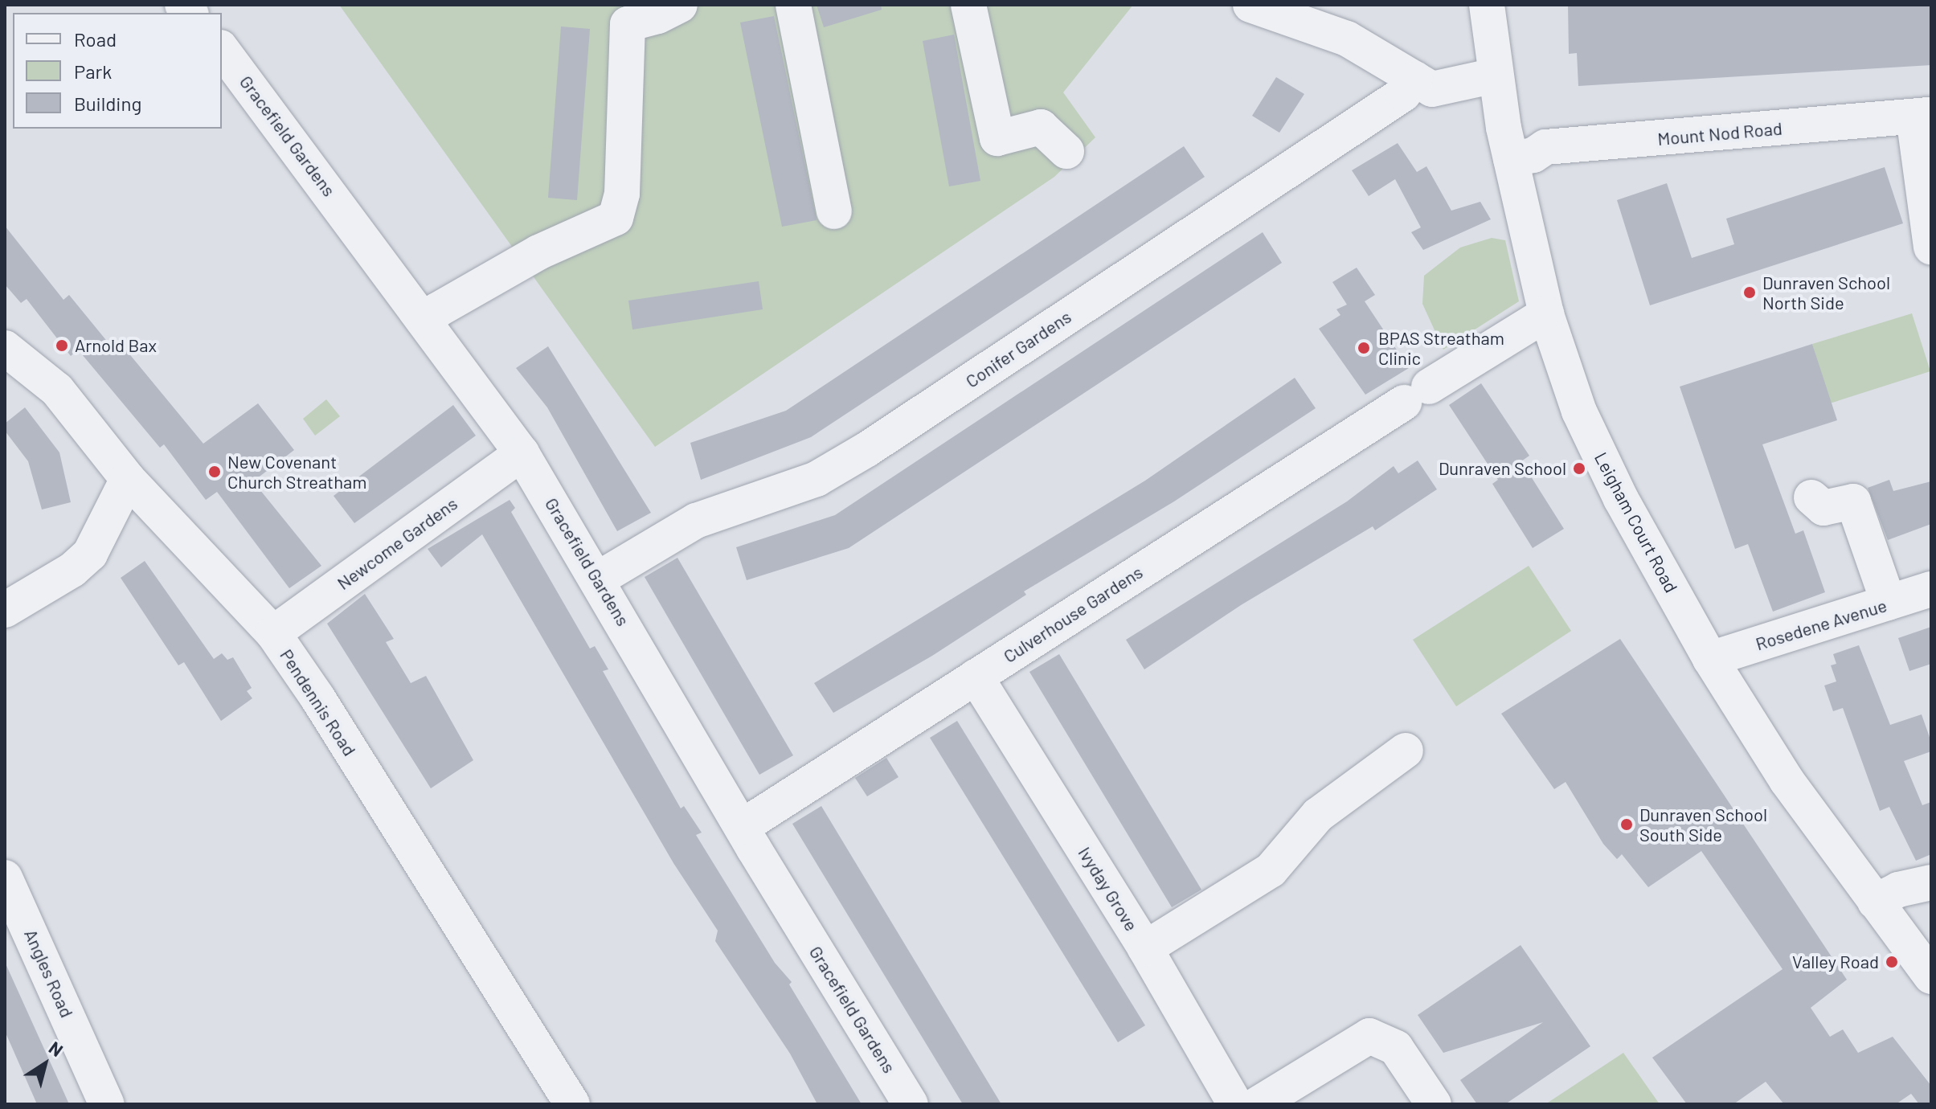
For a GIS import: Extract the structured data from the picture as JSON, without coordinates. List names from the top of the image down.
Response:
{
  "streets": {
    "street": [
      "Mount Nod Road",
      "Gracefield Gardens",
      "Conifer Gardens",
      "Leigham Court Road",
      "Newcome Gardens",
      "Culverhouse Gardens",
      "Rosedene Avenue",
      "Pendennis Road",
      "Ivyday Grove",
      "Angles Road"
    ]
  },
  "crossings": [
    ["Mount Nod Road", "Leigham Court Road"],
    ["Gracefield Gardens", "Conifer Gardens"],
    ["Gracefield Gardens", "Newcome Gardens"],
    ["Gracefield Gardens", "Culverhouse Gardens"],
    ["Leigham Court Road", "Culverhouse Gardens"],
    ["Leigham Court Road", "Rosedene Avenue"],
    ["Newcome Gardens", "Pendennis Road"],
    ["Culverhouse Gardens", "Ivyday Grove"]
  ],
  "places": [
    "Dunraven School North Side",
    "Arnold Bax",
    "BPAS Streatham Clinic",
    "Dunraven School",
    "New Covenant Church Streatham",
    "Dunraven School South Side",
    "Valley Road"
  ],
  "legend": ["Road", "Park", "Building"],
  "north": "top right"
}
